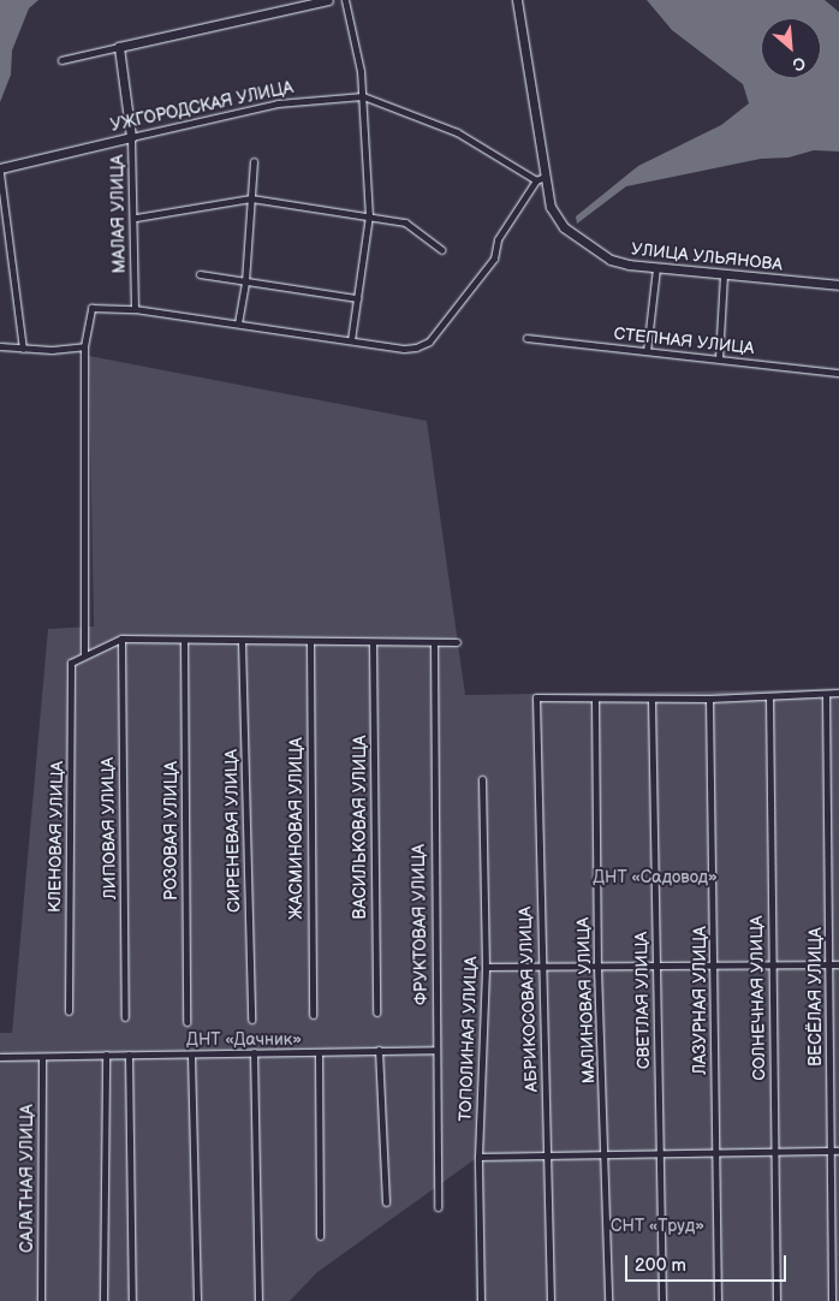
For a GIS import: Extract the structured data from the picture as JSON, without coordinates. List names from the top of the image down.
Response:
{
  "streets": {
    "street": [
      "УЖГОРОДСКАЯ УЛИЦА",
      "МАЛАЯ УЛИЦА",
      "УЛИЦА УЛЬЯНОВА",
      "СТЕПНАЯ УЛИЦА",
      "ВАСИЛЬКОВАЯ УЛИЦА",
      "ЛИПОВАЯ УЛИЦА",
      "ЖАСМИНОВАЯ УЛИЦА",
      "РОЗОВАЯ УЛИЦА",
      "СИРЕНЕВАЯ УЛИЦА",
      "КЛЕНОВАЯ УЛИЦА",
      "ФРУКТОВАЯ УЛИЦА",
      "ВЕСЁЛАЯ УЛИЦА",
      "СОЛНЕЧНАЯ УЛИЦА",
      "АБРИКОСОВАЯ УЛИЦА",
      "МАЛИНОВАЯ УЛИЦА",
      "СВЕТЛАЯ УЛИЦА",
      "ЛАЗУРНАЯ УЛИЦА",
      "ТОПОЛИНАЯ УЛИЦА",
      "САЛАТНАЯ УЛИЦА"
    ]
  },
  "crossings": [
    ["УЖГОРОДСКАЯ УЛИЦА", "МАЛАЯ УЛИЦА"],
    ["АБРИКОСОВАЯ УЛИЦА", "МАЛИНОВАЯ УЛИЦА"]
  ],
  "parks": ["ДНТ «Садовод»", "ДНТ «Дачник»", "СНТ «Труд»"],
  "scale_bar": "200 m",
  "north": "bottom right"
}
